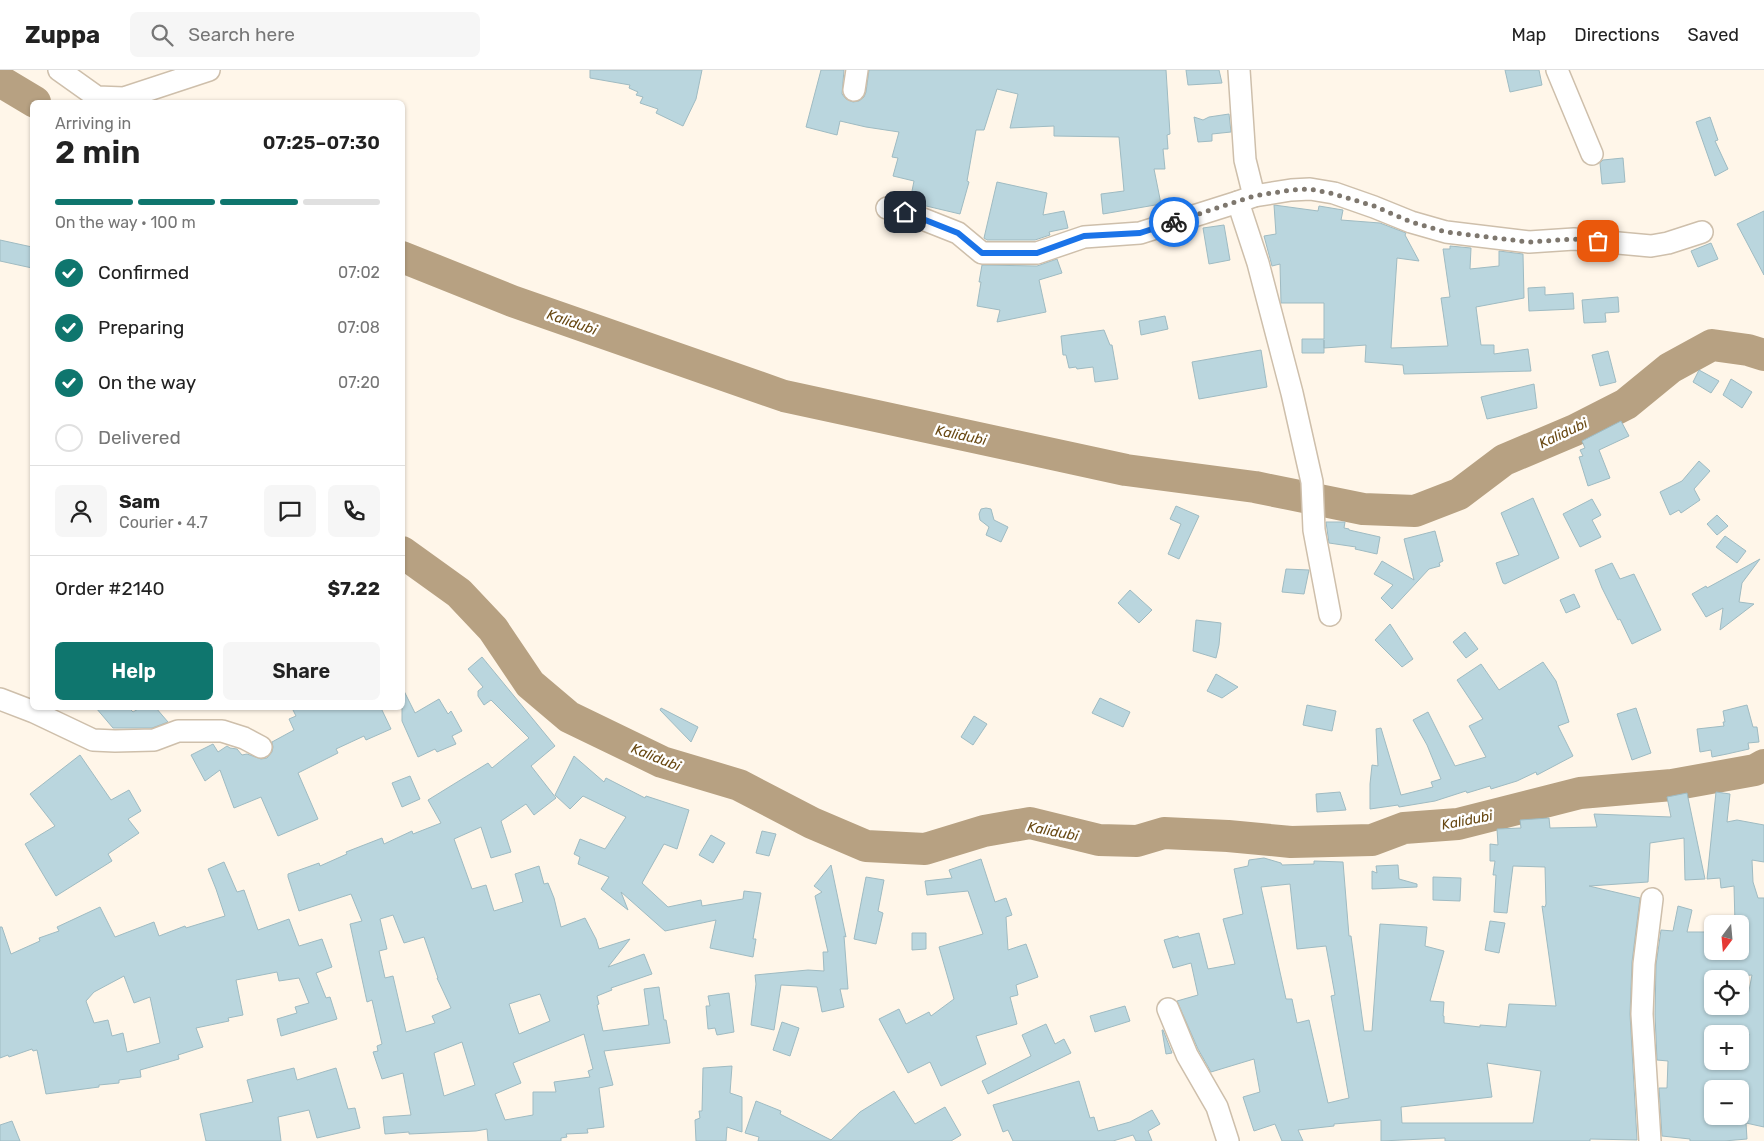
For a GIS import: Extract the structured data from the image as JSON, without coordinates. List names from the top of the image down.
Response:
{
  "water": ["Kalidubi"],
  "north": "bottom",
  "page": {
    "header": "Zuppa",
    "search": "Search here",
    "nav": ["Map", "Directions", "Saved"],
    "heading": ["2 min", "Arriving in", "07:25–07:30"],
    "panel": [
      "Sam",
      "Courier · 4.7",
      "Order #2140",
      "$7.22"
    ],
    "bar": "On the way · 100 m",
    "list": [
      ["Confirmed", "07:02"],
      ["Preparing", "07:08"],
      ["On the way", "07:20"],
      "Delivered"
    ],
    "buttons": ["Help", "Share"],
    "map_buttons": ["+", "−"]
  }
}
